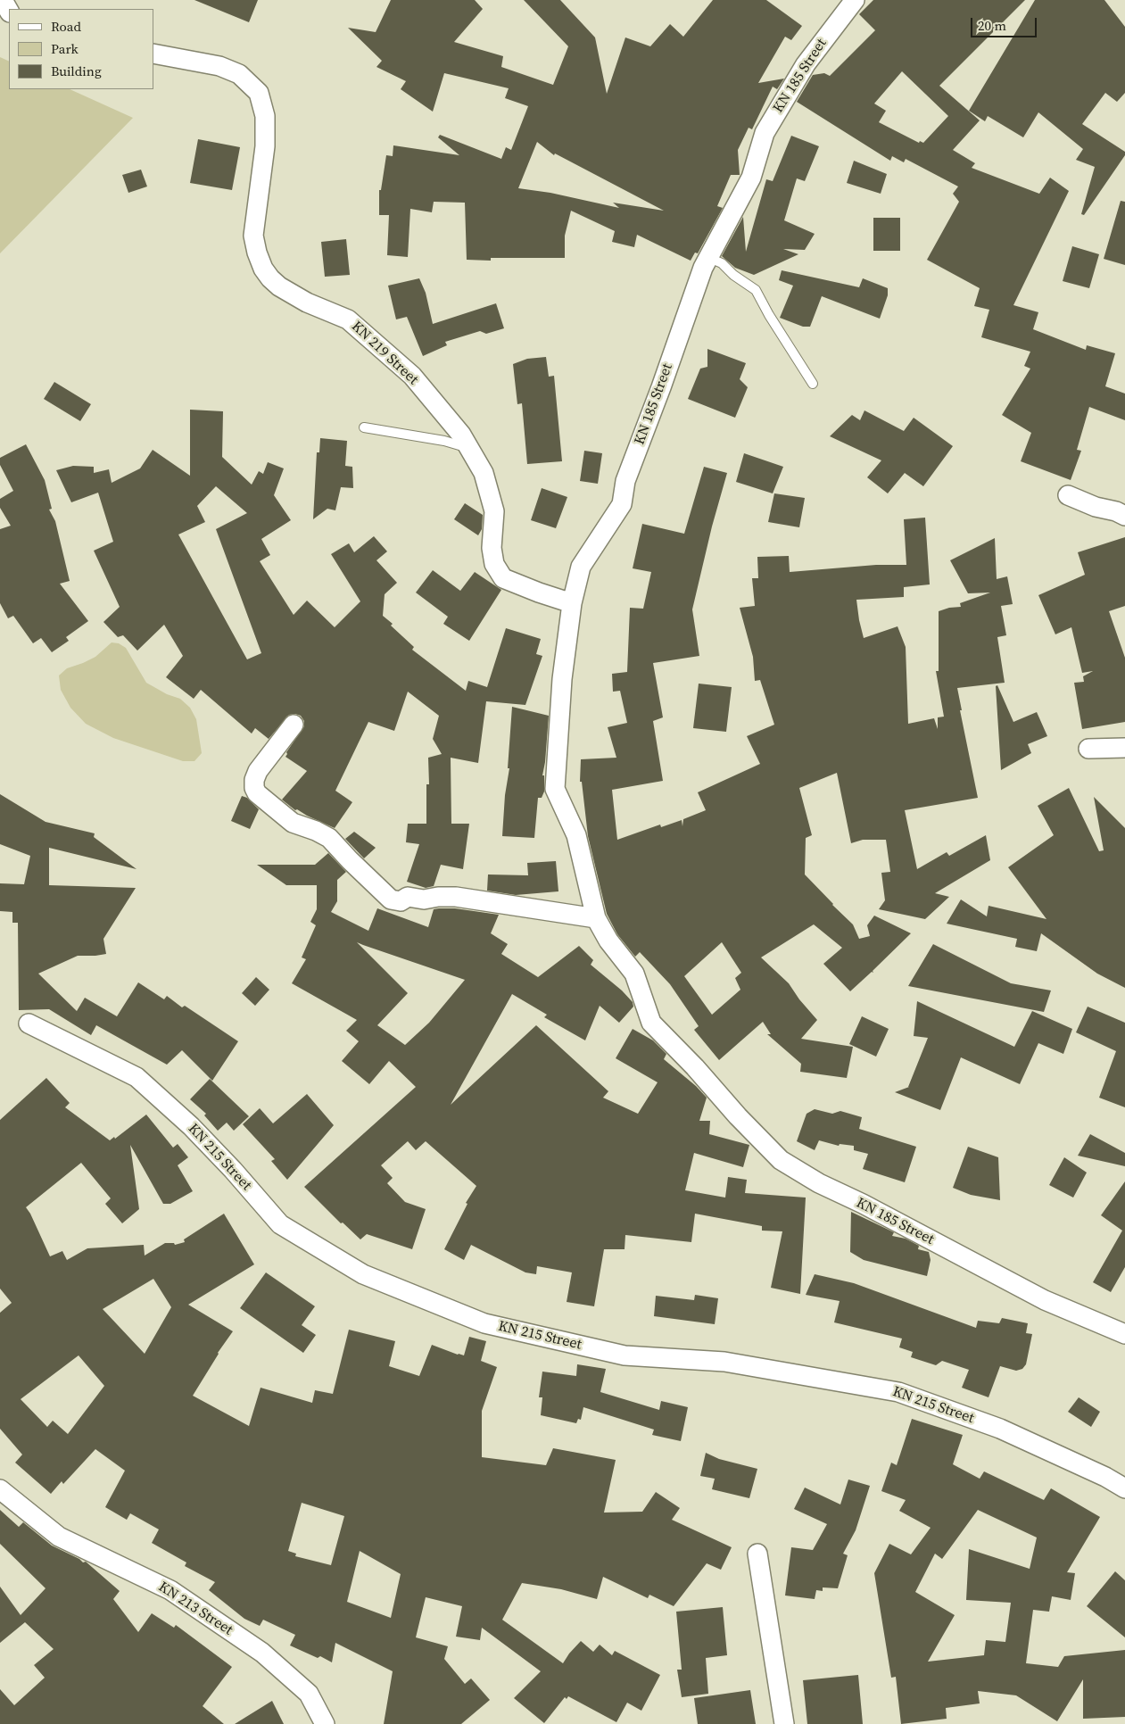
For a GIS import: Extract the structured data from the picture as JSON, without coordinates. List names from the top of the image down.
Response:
{
  "streets": {
    "street": [
      "KN 185 Street",
      "KN 219 Street",
      "KN 215 Street",
      "KN 213 Street"
    ]
  },
  "crossings": [
    ["KN 185 Street", "KN 219 Street"]
  ],
  "legend": ["Road", "Park", "Building"],
  "scale_bar": "20 m"
}
